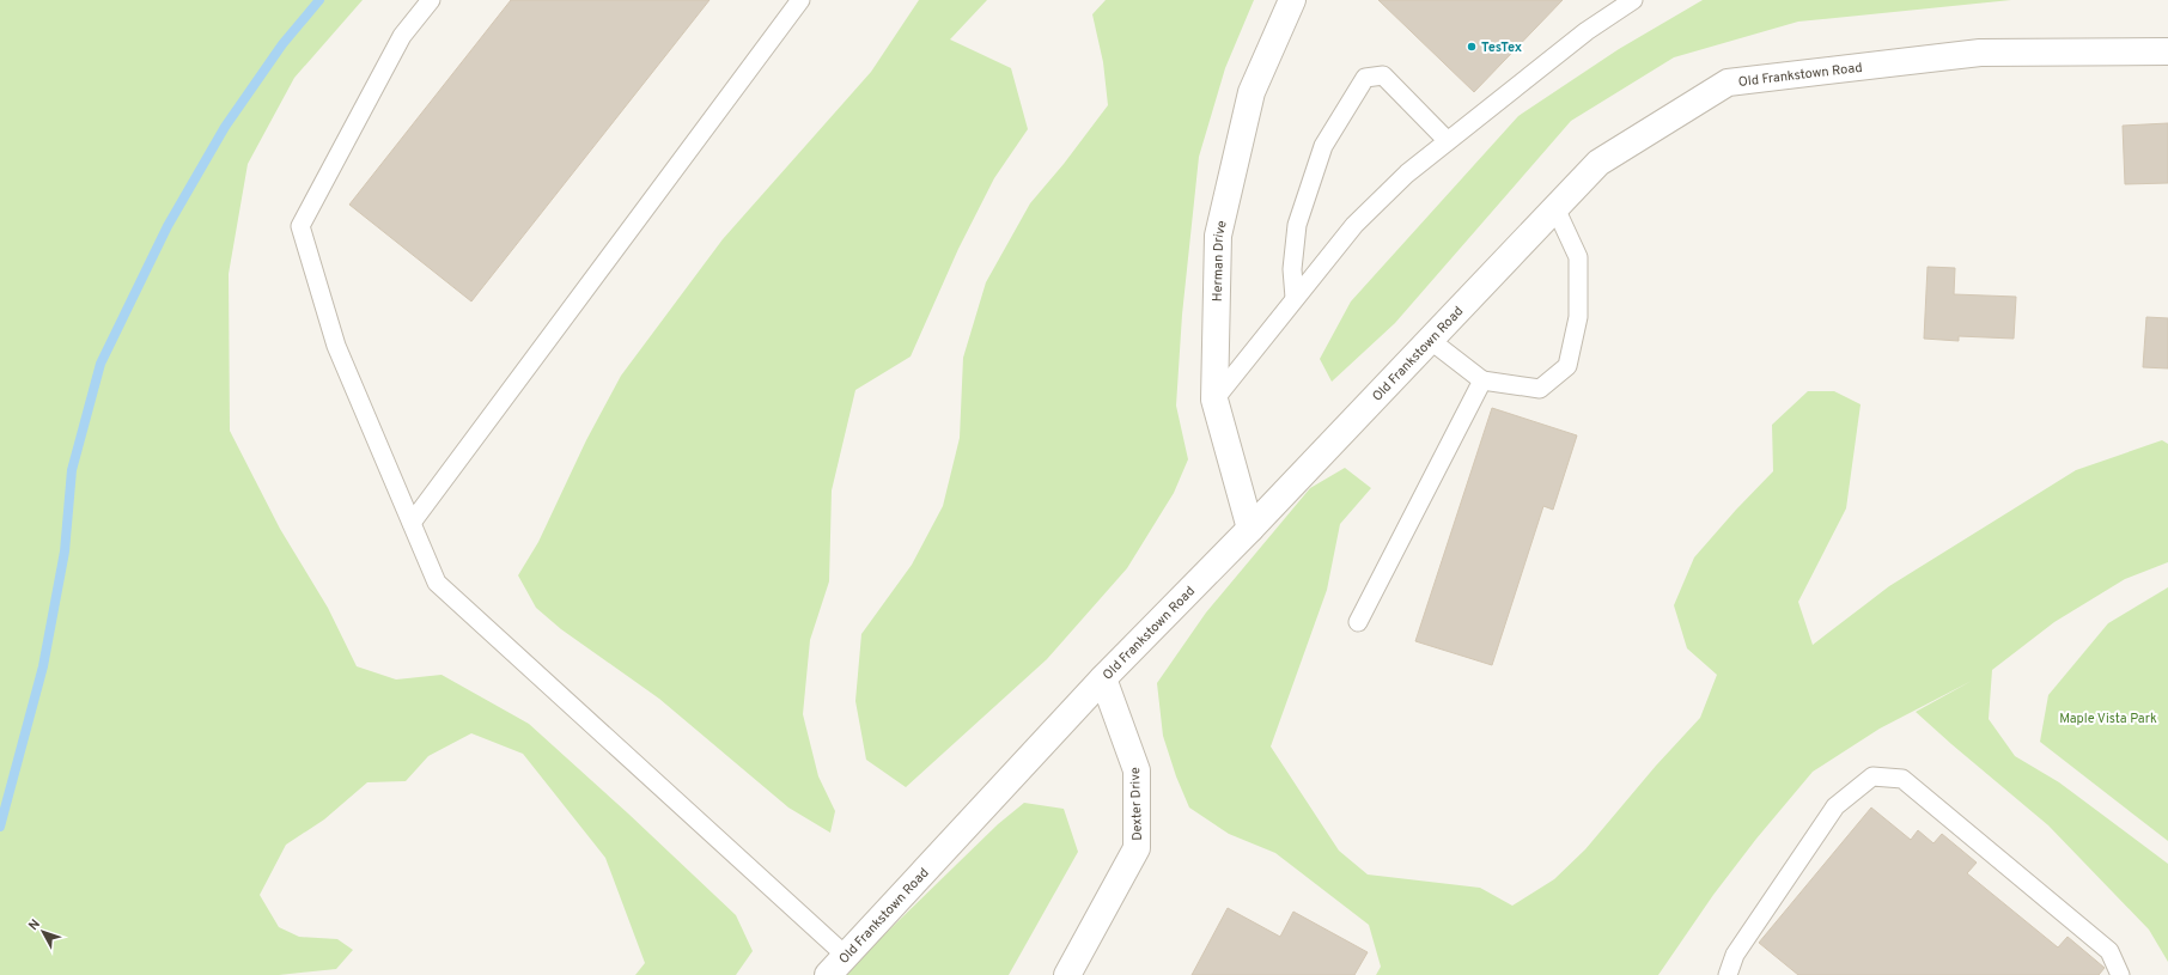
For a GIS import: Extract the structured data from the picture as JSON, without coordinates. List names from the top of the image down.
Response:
{
  "streets": {
    "street": ["Old Frankstown Road", "Herman Drive", "Dexter Drive"]
  },
  "crossings": [
    ["Old Frankstown Road", "Herman Drive"],
    ["Old Frankstown Road", "Dexter Drive"]
  ],
  "parks": ["Maple Vista Park"],
  "places": ["TesTex"],
  "north": "top left"
}
